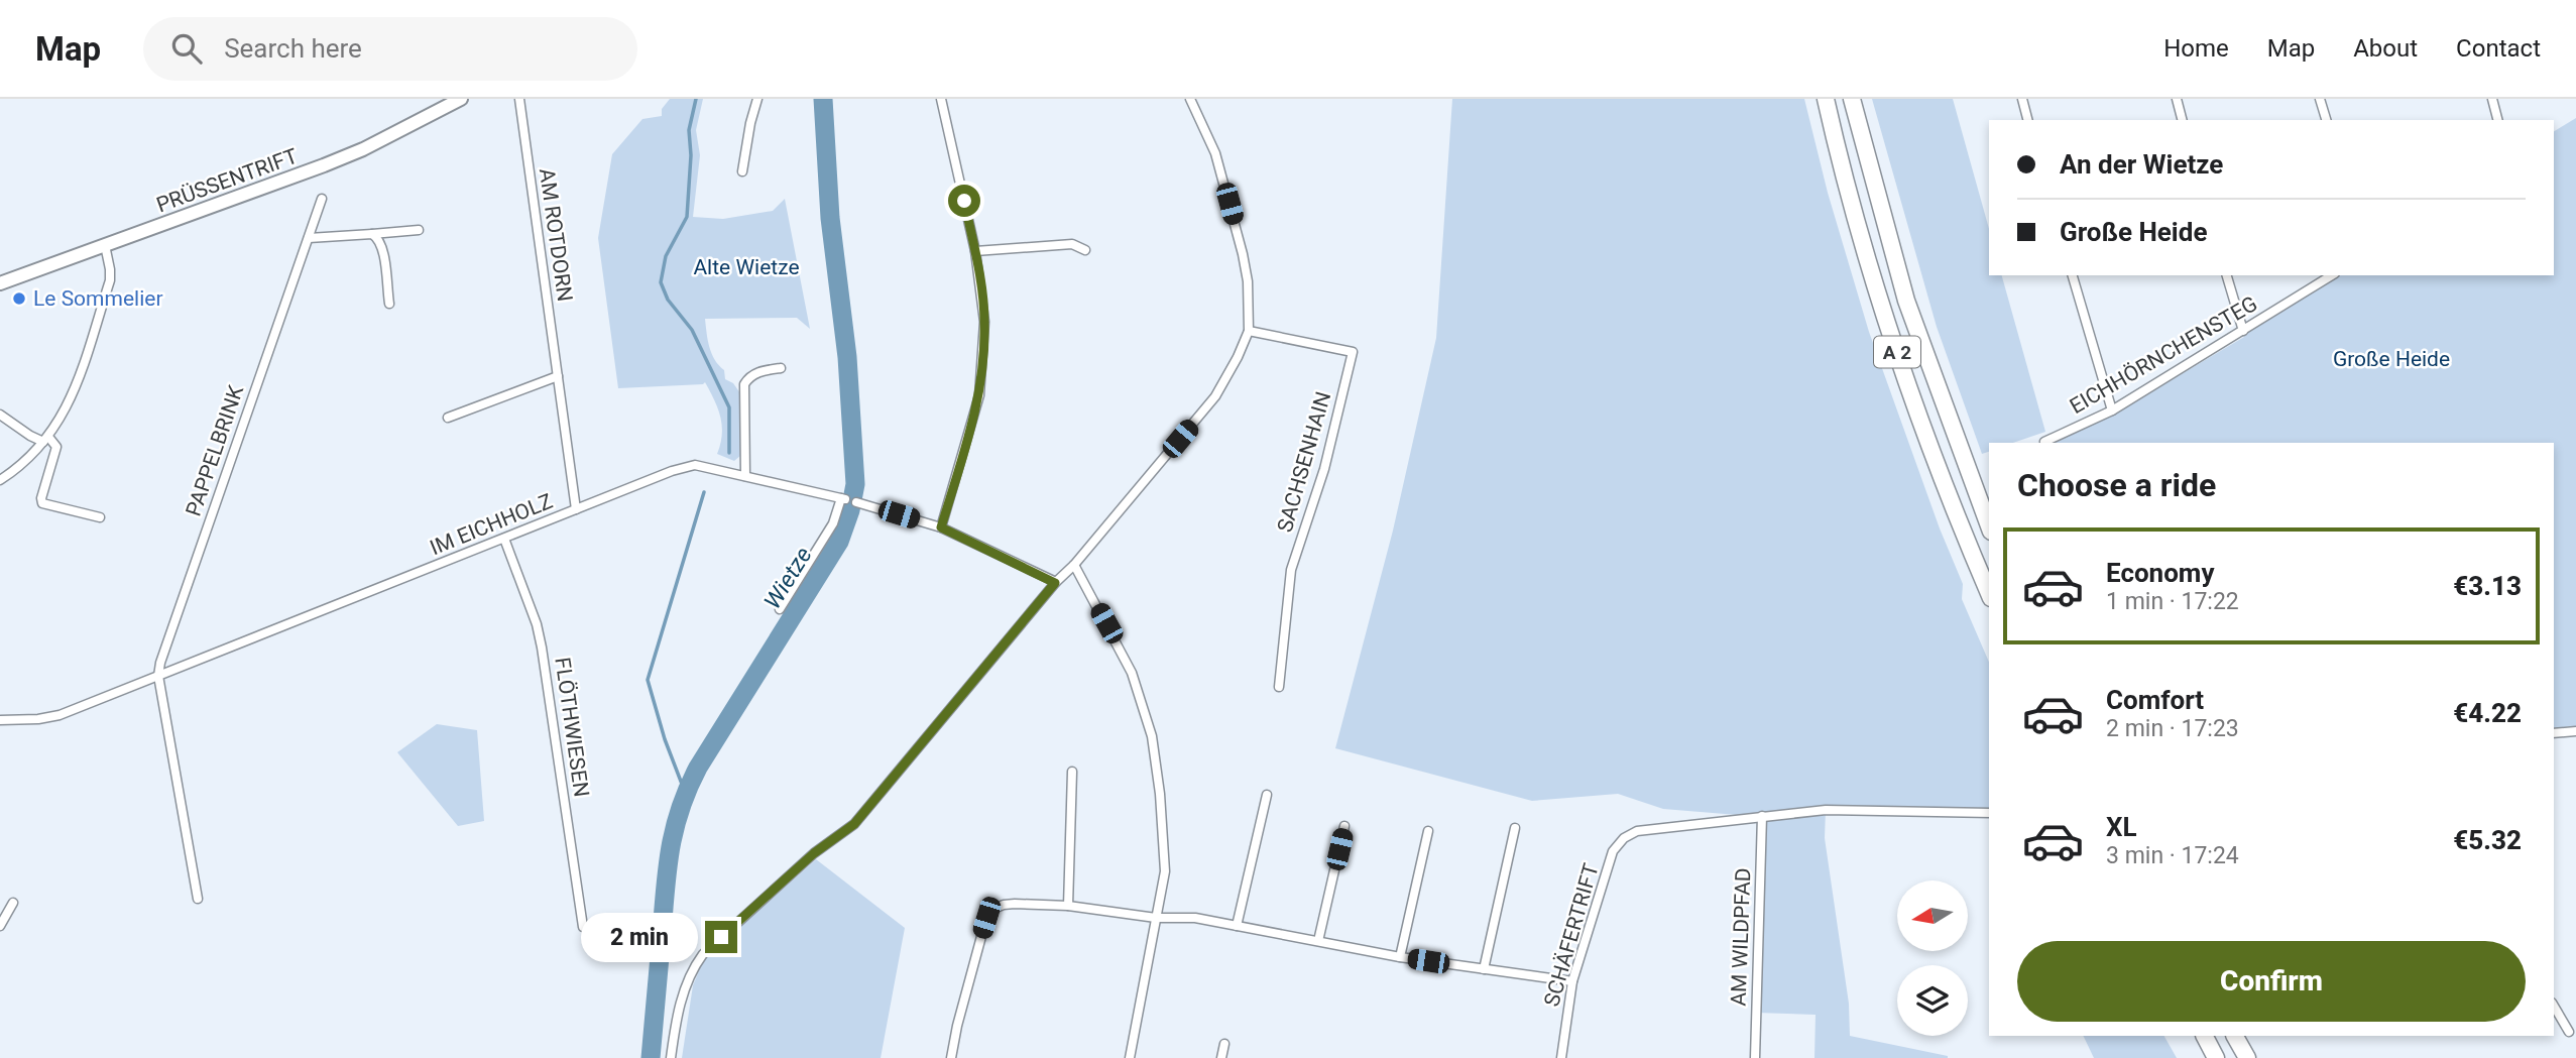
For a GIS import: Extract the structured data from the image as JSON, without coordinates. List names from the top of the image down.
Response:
{
  "streets": {
    "highway": ["A 2"],
    "main road": ["PRÜSSENTRIFT"],
    "street": [
      "AM ROTDORN",
      "EICHHÖRNCHENSTEG",
      "PAPPELBRINK",
      "SACHSENHAIN",
      "IM EICHHOLZ",
      "FLÖTHWIESEN",
      "SCHÄFERTRIFT",
      "AM WILDPFAD"
    ]
  },
  "crossings": [
    ["AM ROTDORN", "IM EICHHOLZ"],
    ["PAPPELBRINK", "IM EICHHOLZ"],
    ["IM EICHHOLZ", "FLÖTHWIESEN"],
    ["SCHÄFERTRIFT", "AM WILDPFAD"]
  ],
  "water": ["Wietze"],
  "parks": ["Alte Wietze", "Große Heide"],
  "places": ["Le Sommelier"],
  "north": "left",
  "page": {
    "header": "Map",
    "search": "Search here",
    "nav": [
      "Home",
      "Map",
      "About",
      "Contact"
    ],
    "banner": ["An der Wietze", "Große Heide"],
    "heading": "Choose a ride",
    "list": [
      {
        "name": "Economy",
        "note": "1 min · 17:22",
        "value": "€3.13"
      },
      {
        "name": "Comfort",
        "note": "2 min · 17:23",
        "value": "€4.22"
      },
      {
        "name": "XL",
        "note": "3 min · 17:24",
        "value": "€5.32"
      }
    ],
    "bubble": "2 min",
    "buttons": "Confirm"
  }
}
